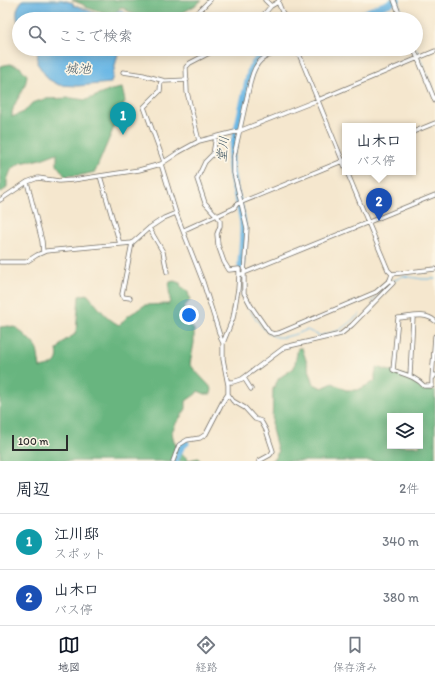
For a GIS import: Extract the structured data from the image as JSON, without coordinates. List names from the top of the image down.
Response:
{
  "water": ["城池", "堂川"],
  "scale_bar": "100 m",
  "page": {
    "search": "ここで検索",
    "pins": ["1", "2"],
    "popup": ["山木口", "バス停"],
    "scale": "100 m",
    "heading": ["周辺", "2件"],
    "list": [
      {
        "mark": "1",
        "name": "江川邸",
        "note": "スポット",
        "value": "340 m"
      },
      {
        "mark": "2",
        "name": "山木口",
        "note": "バス停",
        "value": "380 m"
      }
    ],
    "nav": ["地図", "経路", "保存済み"]
  }
}
